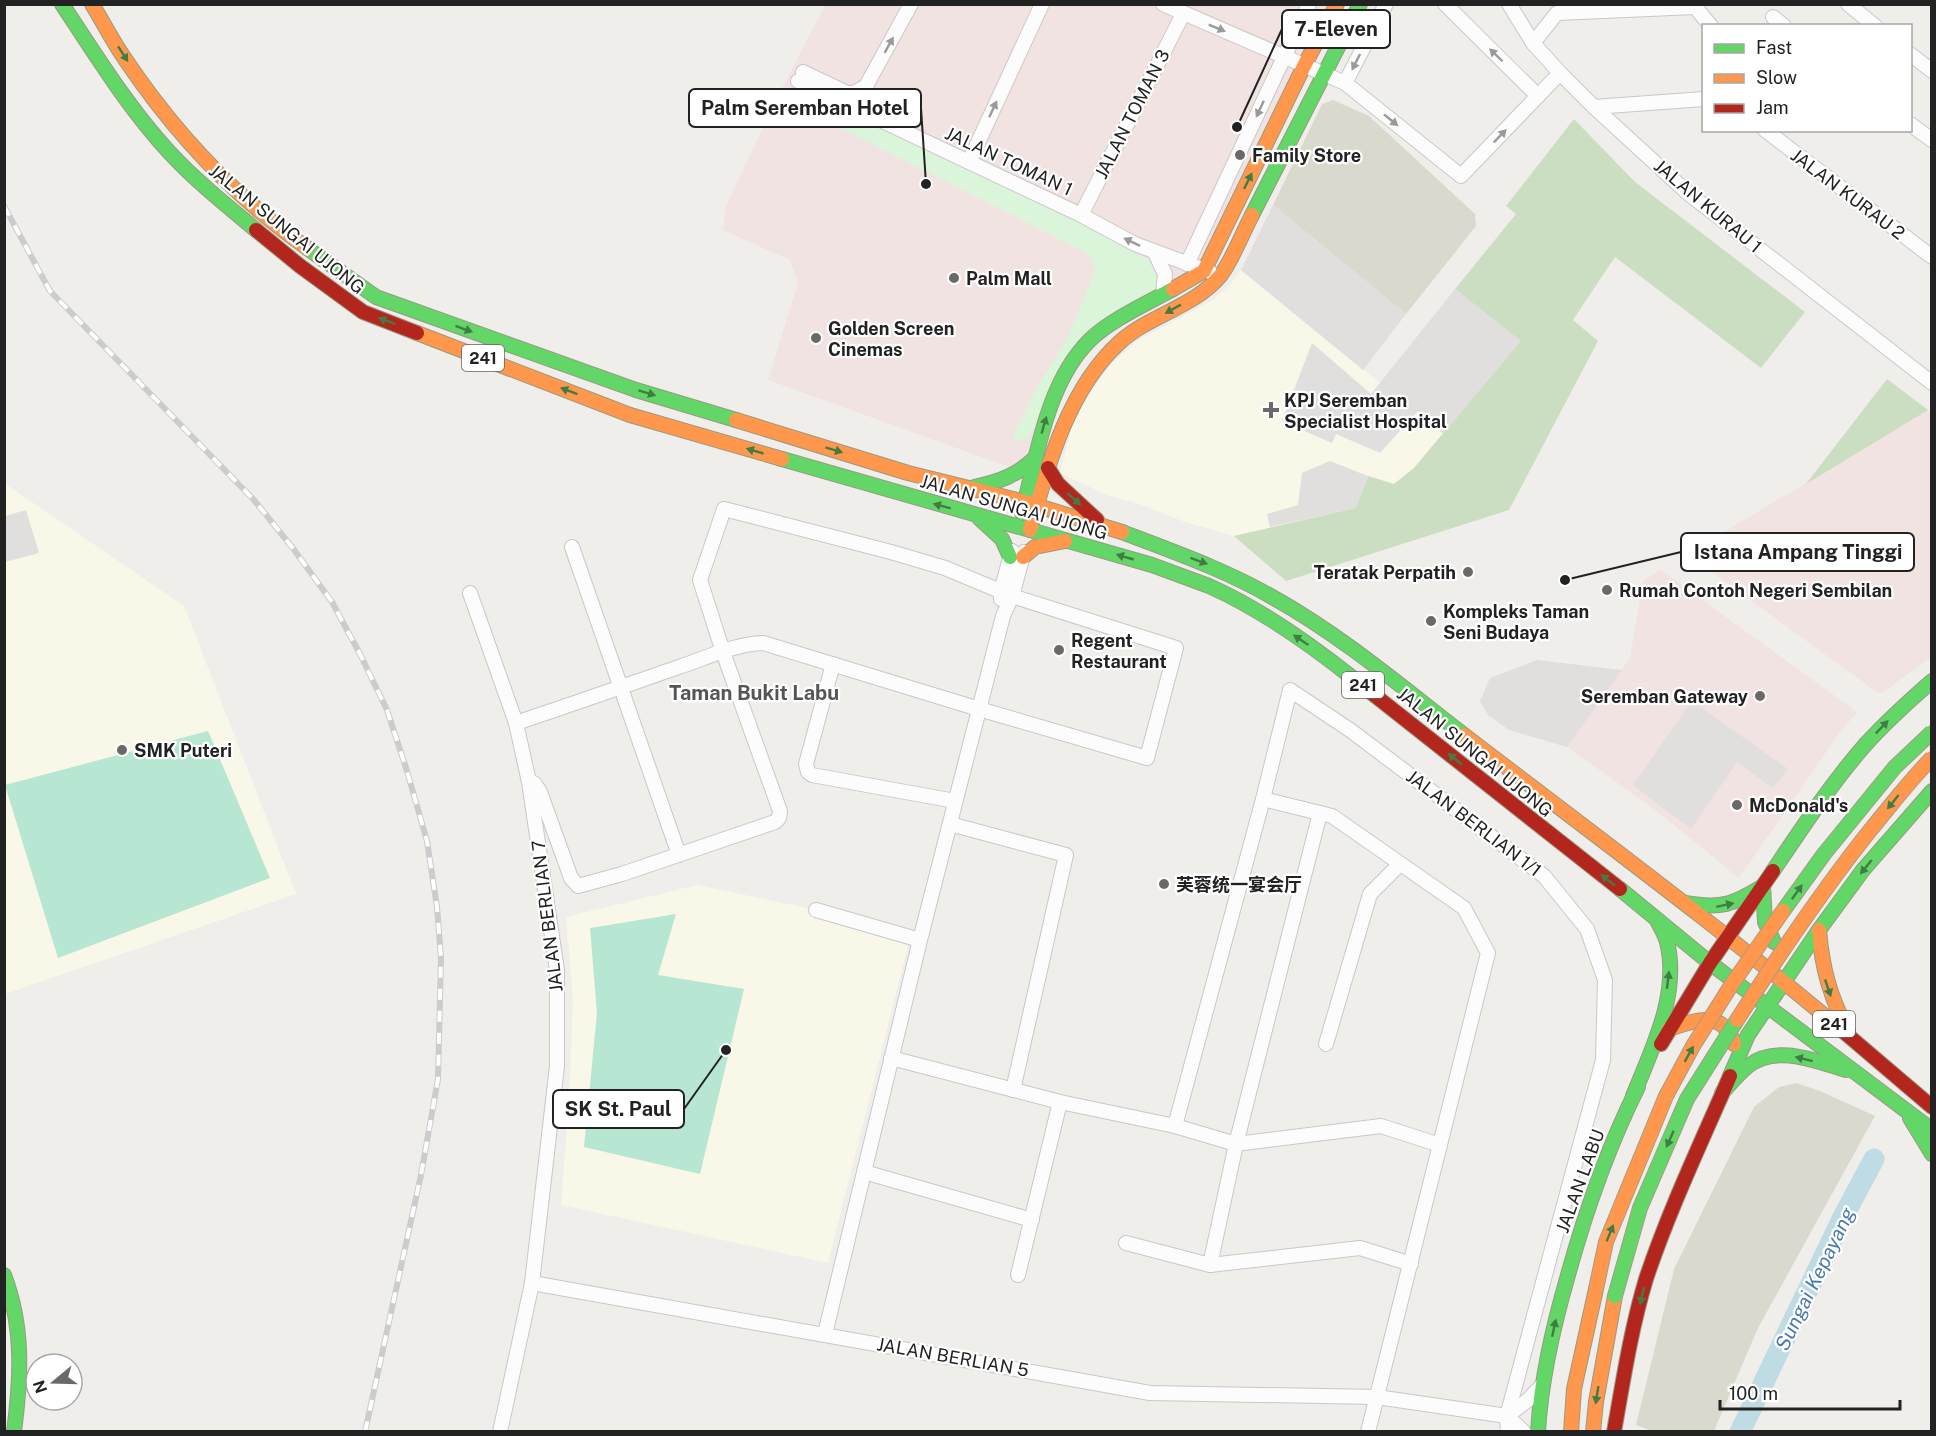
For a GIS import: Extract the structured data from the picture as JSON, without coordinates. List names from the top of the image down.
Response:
{
  "streets": {
    "main road": ["JALAN SUNGAI UJONG", "241", "JALAN LABU"],
    "street": [
      "JALAN TOMAN 3",
      "JALAN TOMAN 1",
      "JALAN KURAU 2",
      "JALAN KURAU 1",
      "JALAN BERLIAN 1/1",
      "JALAN BERLIAN 7",
      "JALAN BERLIAN 5"
    ]
  },
  "crossings": [
    ["JALAN TOMAN 3", "JALAN TOMAN 1"],
    ["JALAN SUNGAI UJONG", "JALAN LABU"],
    ["JALAN BERLIAN 1/1", "JALAN BERLIAN 5"],
    ["JALAN BERLIAN 7", "JALAN BERLIAN 5"]
  ],
  "districts": ["Taman Bukit Labu"],
  "water": ["Sungai Kepayang"],
  "places": {
    "other": [
      "7-Eleven",
      "Family Store",
      "Palm Seremban Hotel",
      "Palm Mall",
      "Golden Screen Cinemas",
      "Teratak Perpatih",
      "Istana Ampang Tinggi",
      "Rumah Contoh Negeri Sembilan",
      "Kompleks Taman Seni Budaya",
      "Regent Restaurant",
      "Seremban Gateway",
      "SMK Puteri",
      "McDonald's",
      "芙蓉统一宴会厅",
      "SK St. Paul"
    ],
    "health": ["KPJ Seremban Specialist Hospital"]
  },
  "legend": ["Fast", "Slow", "Jam"],
  "scale_bar": "100 m",
  "north": "left"
}
